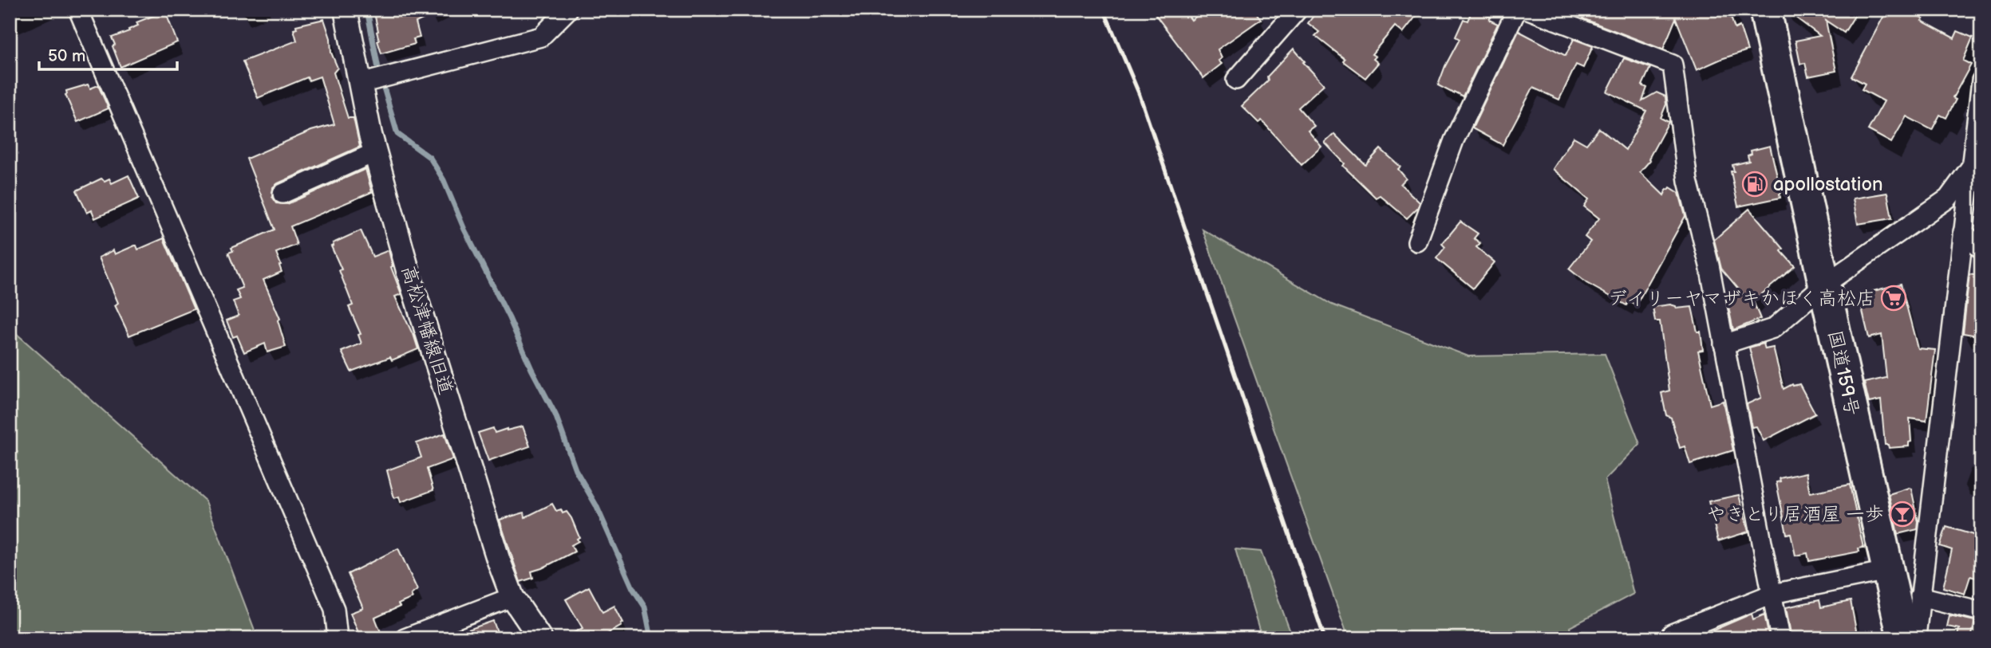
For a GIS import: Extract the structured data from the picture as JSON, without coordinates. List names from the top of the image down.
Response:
{
  "streets": {
    "highway": ["国道159号"],
    "street": ["高松津幡線旧道"]
  },
  "places": {
    "fuel station": ["apollostation"],
    "supermarket": ["デイリーヤマザキかほく高松店"],
    "bar": ["やきとり居酒屋 一歩"]
  },
  "scale_bar": "50 m"
}
